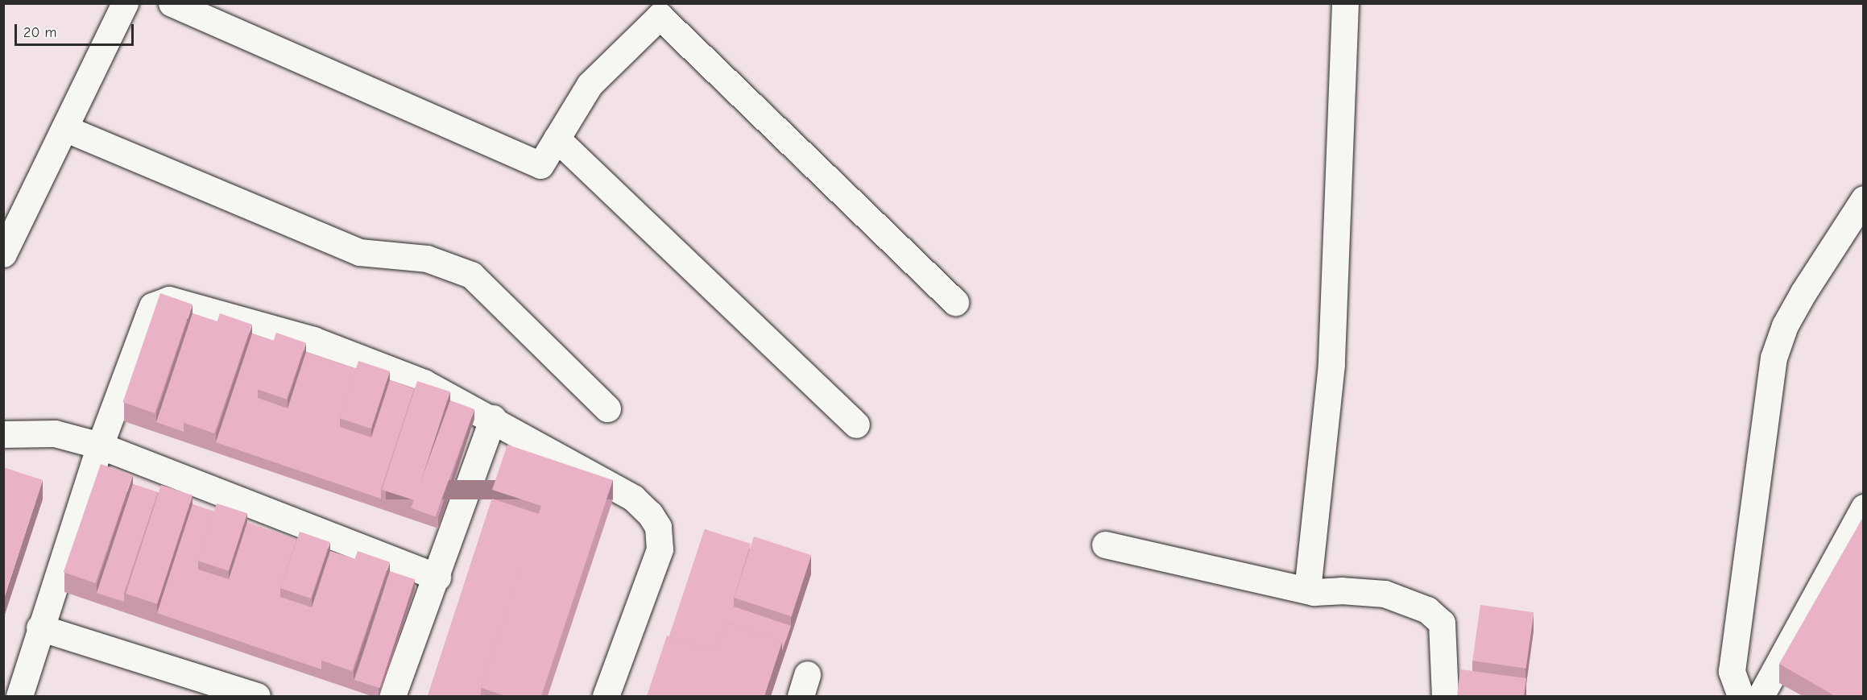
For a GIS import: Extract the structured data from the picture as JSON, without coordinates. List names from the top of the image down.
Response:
{
  "scale_bar": "20 m"
}
